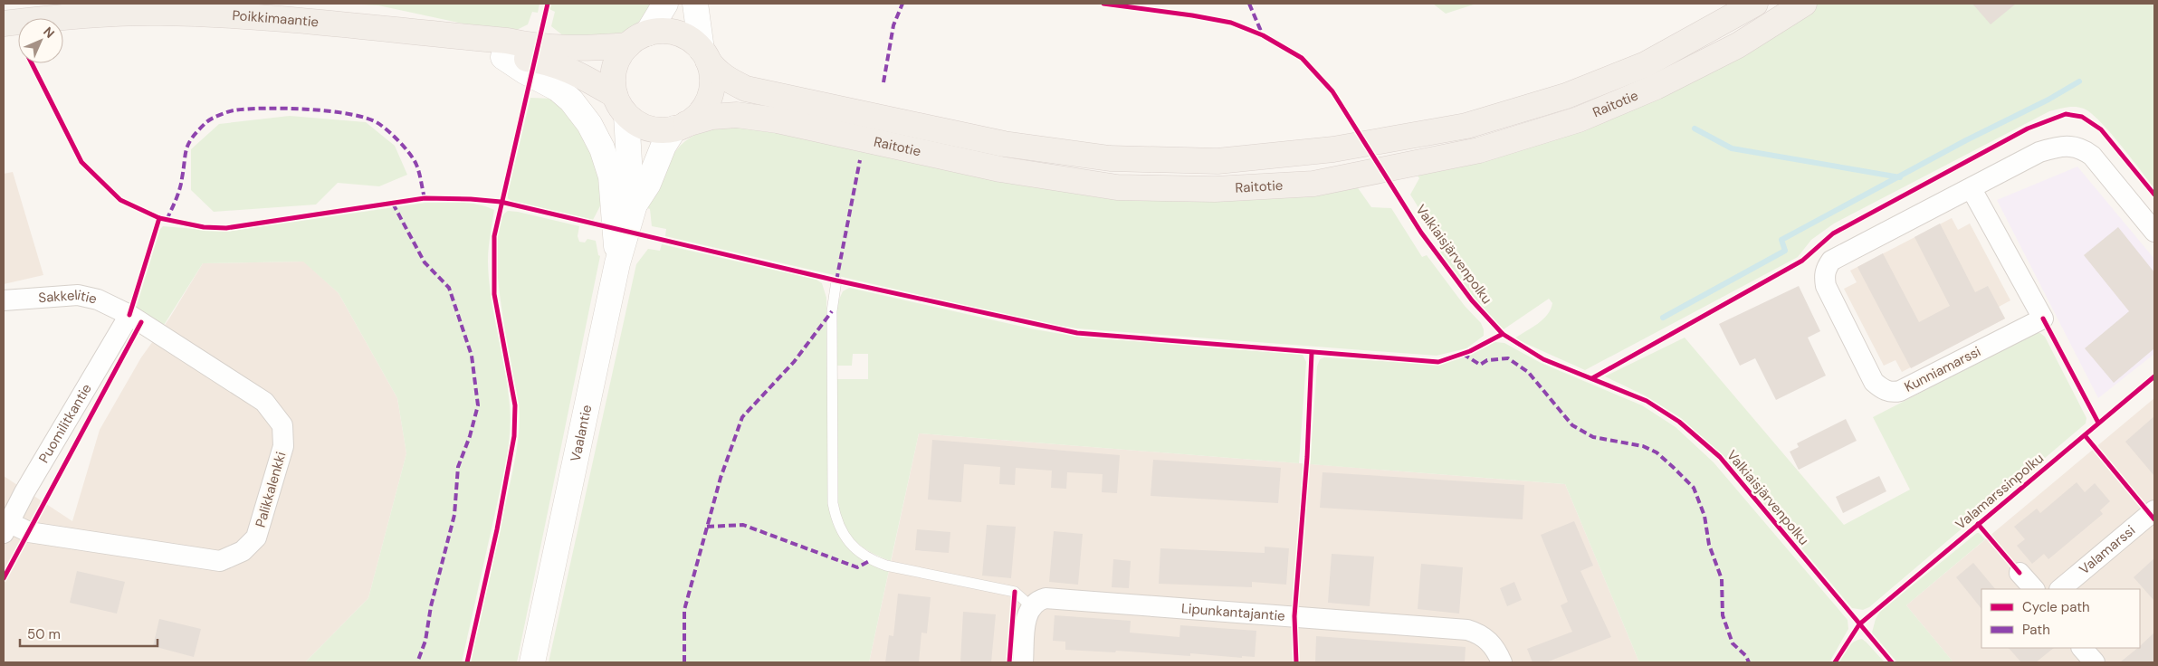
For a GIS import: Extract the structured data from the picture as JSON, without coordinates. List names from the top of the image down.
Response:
{
  "streets": {
    "main road": ["Poikkimaantie", "Raitotie"],
    "street": [
      "Sakkelitie",
      "Kunniamarssi",
      "Puomilitkantie",
      "Vaalantie",
      "Palikkalenkki",
      "Valamarssi",
      "Lipunkantajantie"
    ],
    "cycle path": ["Valkiaisjärvenpolku", "Valamarssinpolku"]
  },
  "crossings": [
    ["Poikkimaantie", "Raitotie"],
    ["Poikkimaantie", "Vaalantie"],
    ["Raitotie", "Vaalantie"],
    ["Sakkelitie", "Puomilitkantie"],
    ["Sakkelitie", "Palikkalenkki"],
    ["Puomilitkantie", "Palikkalenkki"]
  ],
  "legend": ["Cycle path", "Path"],
  "scale_bar": "50 m",
  "north": "top right"
}
